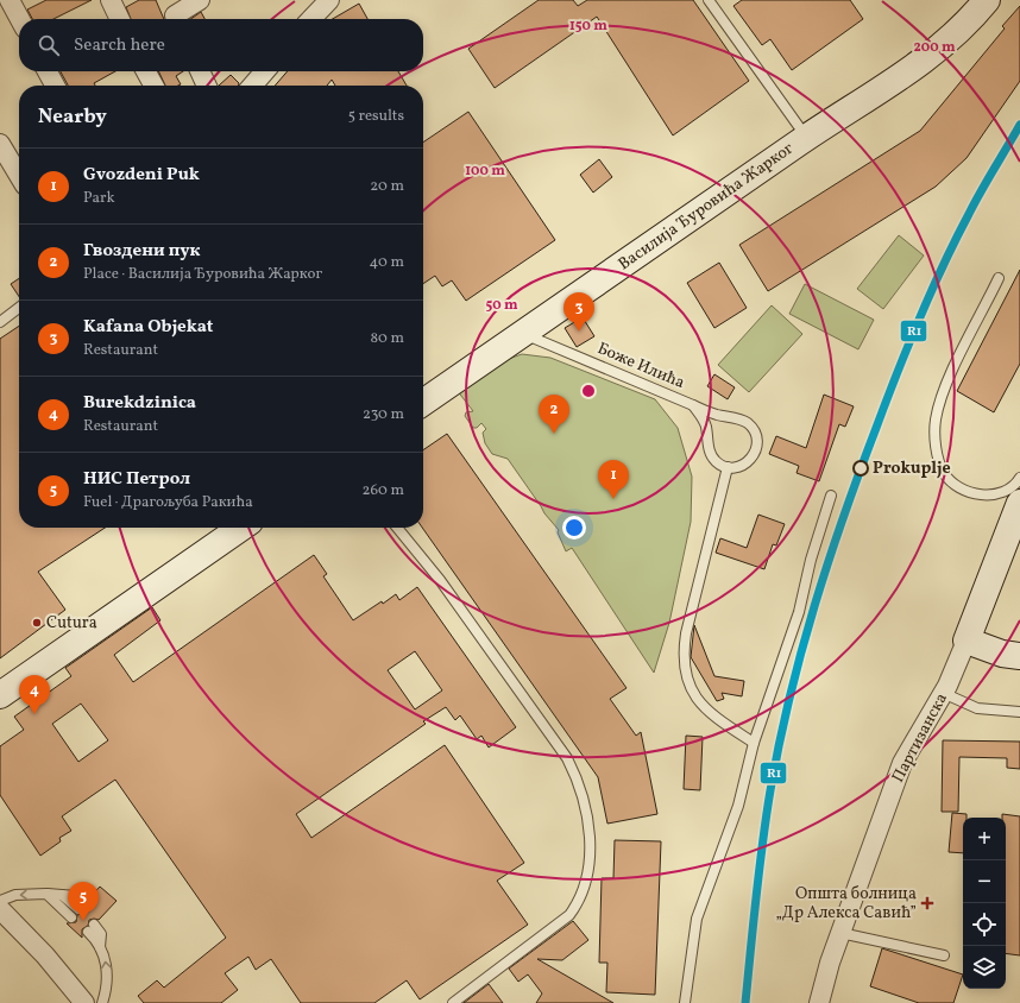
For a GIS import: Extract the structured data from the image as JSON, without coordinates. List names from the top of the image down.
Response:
{
  "streets": {
    "main road": ["Василија Ђуровића Жарког", "Партизанска"],
    "lane": ["Боже Илића"]
  },
  "crossings": [
    ["Василија Ђуровића Жарког", "Боже Илића"]
  ],
  "places": {
    "other": ["Prokuplje", "Cutura"],
    "health": ["Општа болница „Др Алекса Савић”"]
  },
  "lines": ["transit line R1"],
  "page": {
    "search": "Search here",
    "heading": ["Nearby", "5 results"],
    "list": [
      {
        "mark": "1",
        "name": "Gvozdeni Puk",
        "note": "Park",
        "value": "20 m"
      },
      {
        "mark": "2",
        "name": "Гвоздени пук",
        "note": "Place · Василија Ђуровића Жарког",
        "value": "40 m"
      },
      {
        "mark": "3",
        "name": "Kafana Objekat",
        "note": "Restaurant",
        "value": "80 m"
      },
      {
        "mark": "4",
        "name": "Burekdzinica",
        "note": "Restaurant",
        "value": "230 m"
      },
      {
        "mark": "5",
        "name": "НИС Петрол",
        "note": "Fuel · Драгољуба Ракића",
        "value": "260 m"
      }
    ],
    "pins": [
      "3",
      "2",
      "1",
      "4",
      "5"
    ],
    "map_buttons": ["+", "−"]
  },
  "rings": [
    "150 m",
    "200 m",
    "100 m",
    "50 m"
  ]
}
